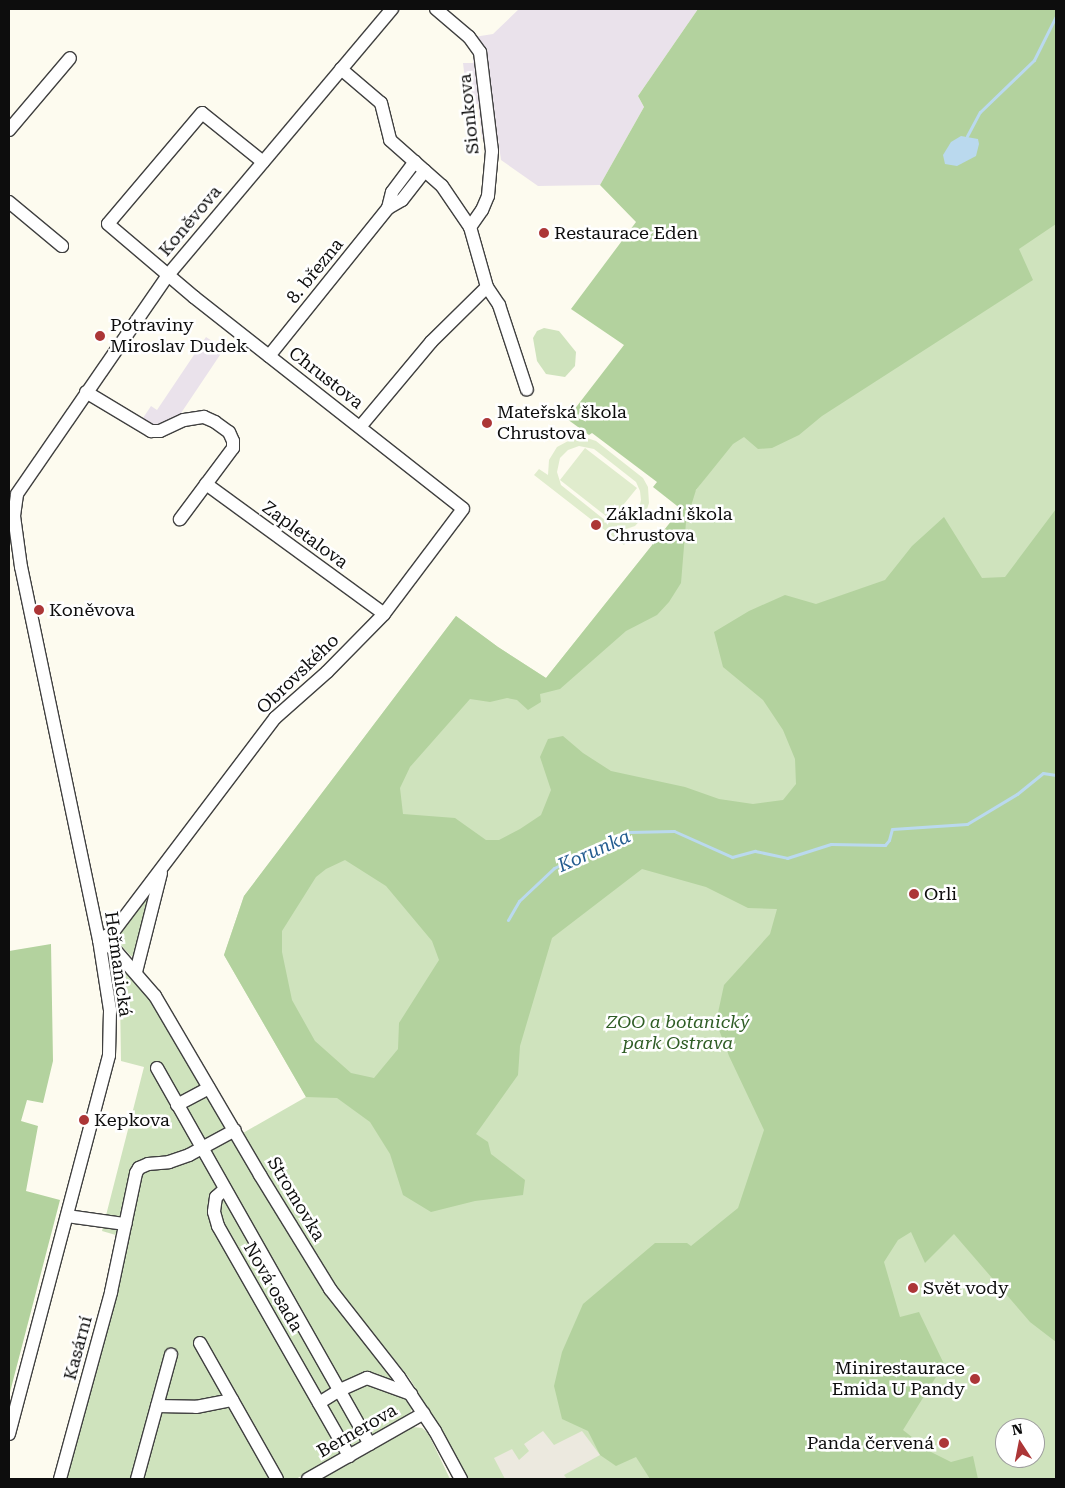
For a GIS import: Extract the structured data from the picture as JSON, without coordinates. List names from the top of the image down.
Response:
{
  "streets": {
    "street": [
      "Sionkova",
      "Koněvova",
      "8. března",
      "Chrustova",
      "Zapletalova",
      "Obrovského",
      "Heřmanická",
      "Stromovka",
      "Nová osada",
      "Kasární",
      "Bernerova"
    ]
  },
  "crossings": [
    ["Koněvova", "Chrustova"],
    ["Koněvova", "Heřmanická"],
    ["8. března", "Chrustova"],
    ["Chrustova", "Obrovského"],
    ["Zapletalova", "Obrovského"],
    ["Obrovského", "Heřmanická"],
    ["Obrovského", "Stromovka"],
    ["Heřmanická", "Stromovka"],
    ["Stromovka", "Bernerova"],
    ["Nová osada", "Bernerova"]
  ],
  "water": ["Korunka"],
  "parks": ["ZOO a botanický park Ostrava"],
  "places": [
    "Restaurace Eden",
    "Potraviny Miroslav Dudek",
    "Mateřská škola Chrustova",
    "Základní škola Chrustova",
    "Koněvova",
    "Orli",
    "Kepkova",
    "Svět vody",
    "Minirestaurace Emida U Pandy",
    "Panda červená"
  ],
  "north": "top"
}
